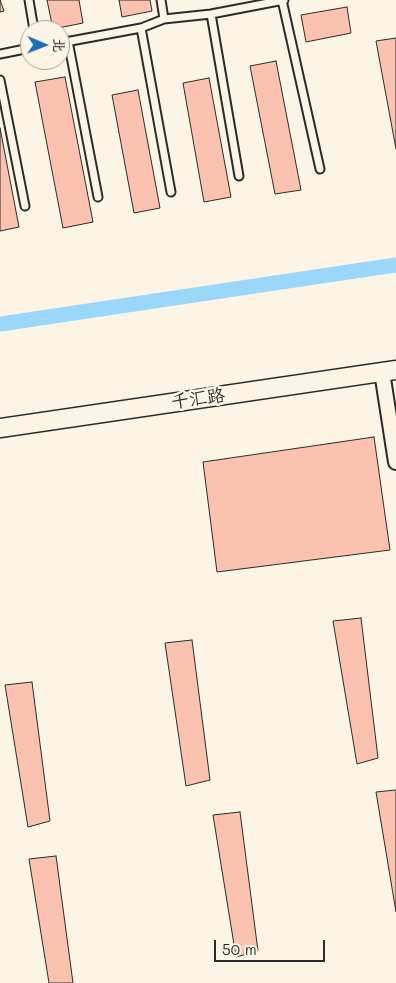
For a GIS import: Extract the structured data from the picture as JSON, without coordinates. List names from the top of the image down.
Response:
{
  "streets": {
    "street": ["千汇路"]
  },
  "scale_bar": "50 m",
  "north": "right"
}
